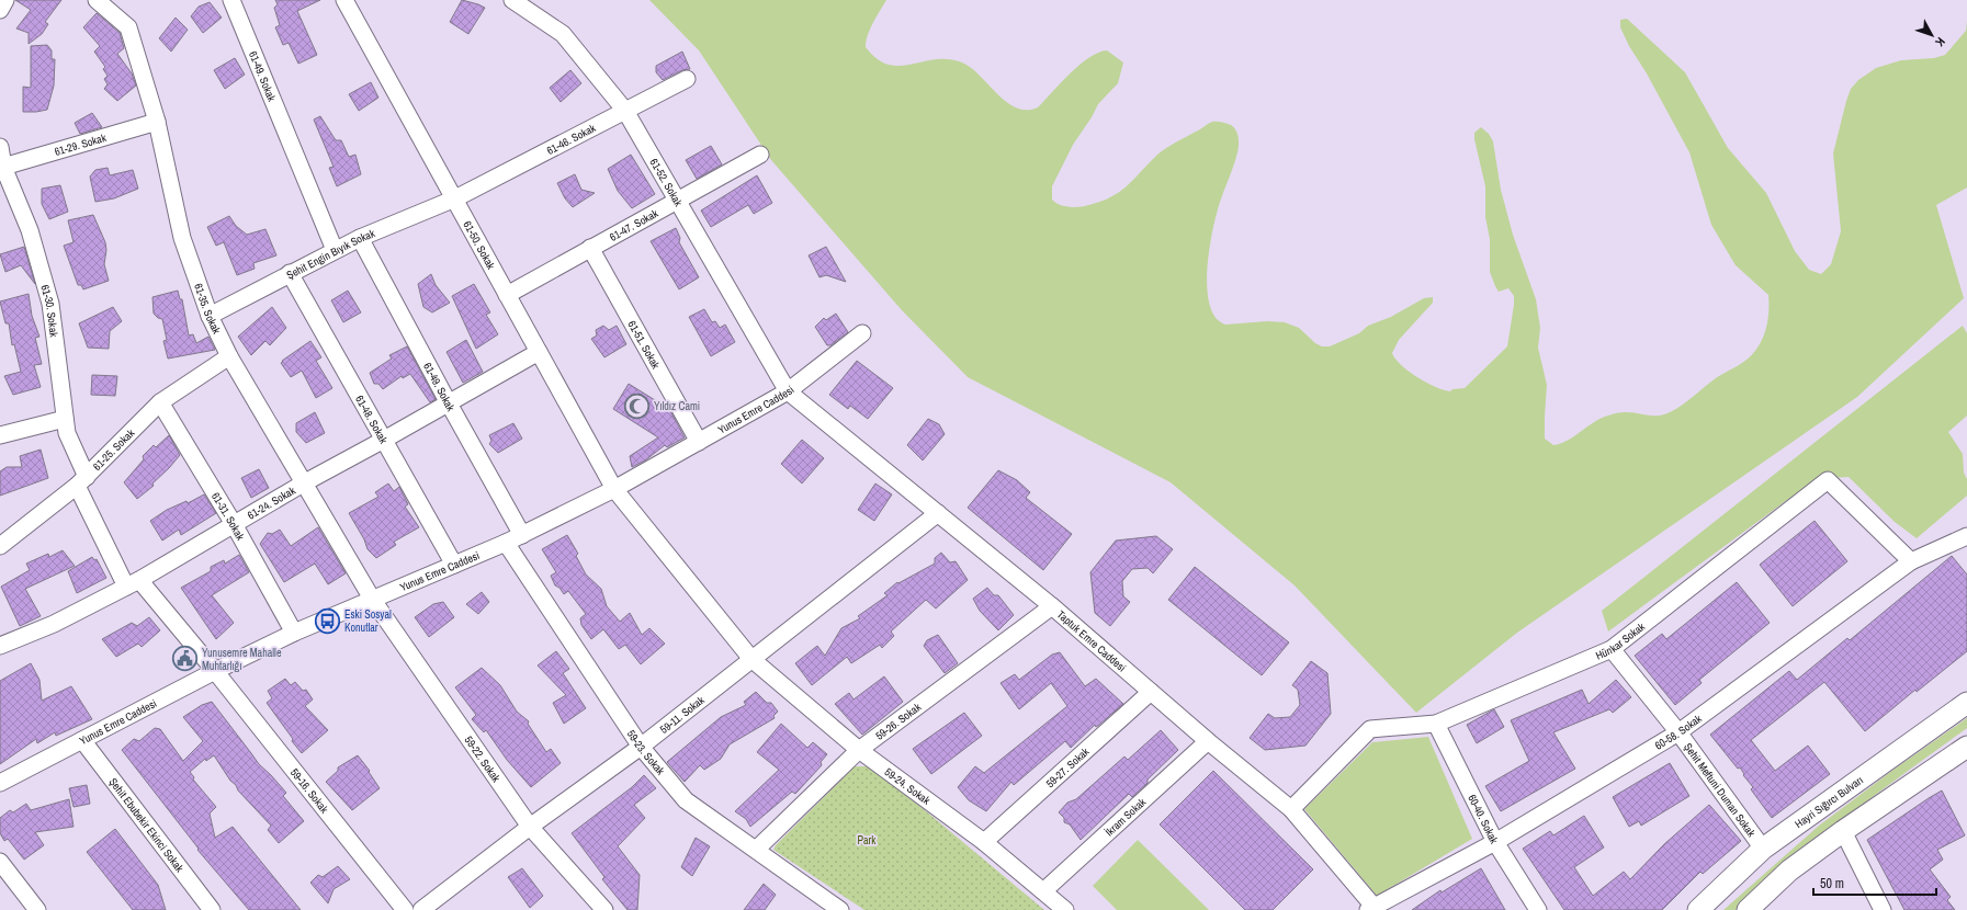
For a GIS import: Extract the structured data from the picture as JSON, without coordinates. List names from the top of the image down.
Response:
{
  "streets": {
    "street": [
      "61-49. Sokak",
      "61-46. Sokak",
      "61-29. Sokak",
      "61-52. Sokak",
      "61-47. Sokak",
      "61-50. Sokak",
      "Şehit Engin Bıyık Sokak",
      "61-35. Sokak",
      "61-30. Sokak",
      "61-51. Sokak",
      "Yunus Emre Caddesi",
      "61-48. Sokak",
      "61-25. Sokak",
      "61-24. Sokak",
      "61-31. Sokak",
      "Hünkar Sokak",
      "Taptuk Emre Caddesi",
      "59-11. Sokak",
      "59-26. Sokak",
      "60-58. Sokak",
      "59-23. Sokak",
      "59-22. Sokak",
      "59-27. Sokak",
      "59-24. Sokak",
      "Şehit Meftuni Duman Sokak",
      "59-16. Sokak",
      "Hayri Sığırcı Bulvarı",
      "İkram Sokak",
      "60-40. Sokak",
      "Şehit Ebubekir Ekinci Sokak"
    ]
  },
  "crossings": [
    ["61-49. Sokak", "Şehit Engin Bıyık Sokak"],
    ["61-49. Sokak", "Yunus Emre Caddesi"],
    ["61-49. Sokak", "61-24. Sokak"],
    ["61-46. Sokak", "61-52. Sokak"],
    ["61-46. Sokak", "61-50. Sokak"],
    ["61-46. Sokak", "Şehit Engin Bıyık Sokak"],
    ["61-29. Sokak", "61-35. Sokak"],
    ["61-29. Sokak", "61-30. Sokak"],
    ["61-52. Sokak", "61-47. Sokak"],
    ["61-52. Sokak", "Yunus Emre Caddesi"],
    ["61-52. Sokak", "Taptuk Emre Caddesi"],
    ["61-47. Sokak", "61-50. Sokak"],
    ["61-47. Sokak", "61-51. Sokak"],
    ["61-50. Sokak", "Şehit Engin Bıyık Sokak"],
    ["61-50. Sokak", "Yunus Emre Caddesi"],
    ["61-50. Sokak", "61-24. Sokak"],
    ["Şehit Engin Bıyık Sokak", "61-35. Sokak"],
    ["Şehit Engin Bıyık Sokak", "61-48. Sokak"],
    ["61-35. Sokak", "Yunus Emre Caddesi"],
    ["61-35. Sokak", "61-25. Sokak"],
    ["61-35. Sokak", "61-24. Sokak"],
    ["61-35. Sokak", "59-22. Sokak"],
    ["61-30. Sokak", "Yunus Emre Caddesi"],
    ["61-30. Sokak", "61-25. Sokak"],
    ["61-30. Sokak", "61-24. Sokak"],
    ["61-30. Sokak", "59-16. Sokak"],
    ["61-51. Sokak", "Yunus Emre Caddesi"],
    ["Yunus Emre Caddesi", "61-48. Sokak"],
    ["Yunus Emre Caddesi", "61-31. Sokak"],
    ["Yunus Emre Caddesi", "Taptuk Emre Caddesi"],
    ["Yunus Emre Caddesi", "59-23. Sokak"],
    ["Yunus Emre Caddesi", "59-22. Sokak"],
    ["Yunus Emre Caddesi", "59-16. Sokak"],
    ["Yunus Emre Caddesi", "Şehit Ebubekir Ekinci Sokak"],
    ["61-48. Sokak", "61-24. Sokak"],
    ["61-25. Sokak", "61-31. Sokak"],
    ["61-24. Sokak", "61-31. Sokak"],
    ["Hünkar Sokak", "Taptuk Emre Caddesi"],
    ["Hünkar Sokak", "60-58. Sokak"],
    ["Hünkar Sokak", "Şehit Meftuni Duman Sokak"],
    ["Hünkar Sokak", "60-40. Sokak"],
    ["Taptuk Emre Caddesi", "59-11. Sokak"],
    ["Taptuk Emre Caddesi", "59-26. Sokak"],
    ["Taptuk Emre Caddesi", "60-58. Sokak"],
    ["Taptuk Emre Caddesi", "59-27. Sokak"],
    ["Taptuk Emre Caddesi", "İkram Sokak"],
    ["59-11. Sokak", "59-23. Sokak"],
    ["59-11. Sokak", "59-22. Sokak"],
    ["59-11. Sokak", "59-24. Sokak"],
    ["59-26. Sokak", "59-23. Sokak"],
    ["59-26. Sokak", "59-24. Sokak"],
    ["60-58. Sokak", "Şehit Meftuni Duman Sokak"],
    ["60-58. Sokak", "60-40. Sokak"],
    ["59-27. Sokak", "59-24. Sokak"],
    ["59-24. Sokak", "İkram Sokak"],
    ["Şehit Meftuni Duman Sokak", "Hayri Sığırcı Bulvarı"]
  ],
  "parks": ["Park"],
  "places": {
    "mosque": ["Yıldız Cami"],
    "bus stop": ["Eski Sosyal Konutlar"],
    "public building": ["Yunusemre Mahalle Muhtarlığı"]
  },
  "scale_bar": "50 m",
  "north": "bottom right"
}
